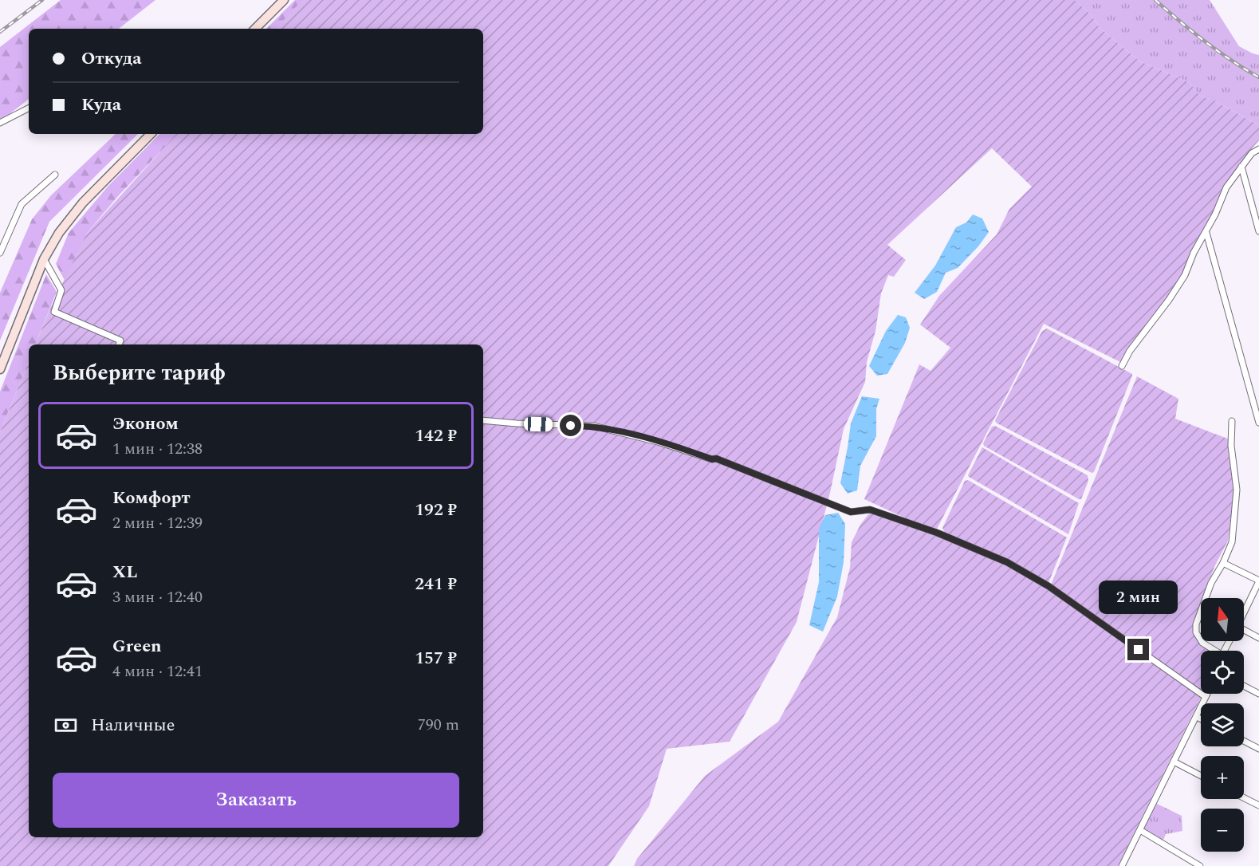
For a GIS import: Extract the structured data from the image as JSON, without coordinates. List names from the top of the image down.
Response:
{
  "north": "top",
  "page": {
    "banner": ["Откуда", "Куда"],
    "heading": "Выберите тариф",
    "list": [
      {
        "name": "Эконом",
        "note": "1 мин · 12:38",
        "value": "142 ₽"
      },
      {
        "name": "Комфорт",
        "note": "2 мин · 12:39",
        "value": "192 ₽"
      },
      {
        "name": "XL",
        "note": "3 мин · 12:40",
        "value": "241 ₽"
      },
      {
        "name": "Green",
        "note": "4 мин · 12:41",
        "value": "157 ₽"
      }
    ],
    "bubble": "2 мин",
    "map_buttons": ["+", "−"],
    "pay": ["Наличные", "790 m"],
    "buttons": "Заказать"
  }
}
